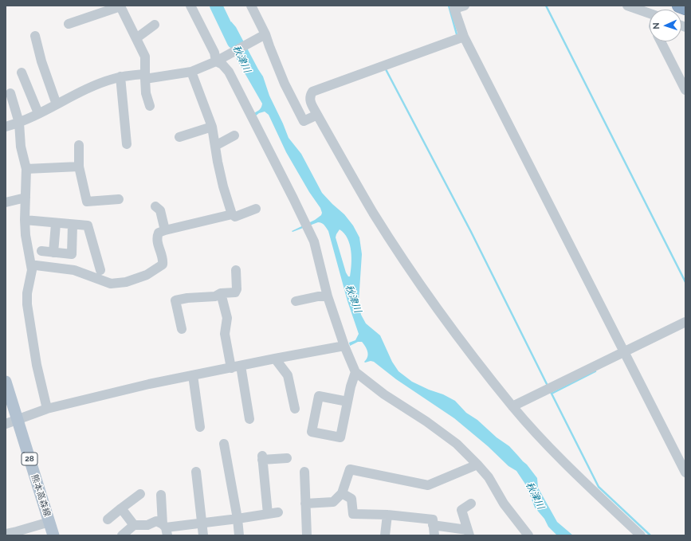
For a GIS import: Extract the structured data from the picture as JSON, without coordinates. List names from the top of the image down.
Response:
{
  "streets": {
    "main road": ["28", "熊本高森線"]
  },
  "water": ["秋津川"],
  "north": "left"
}
